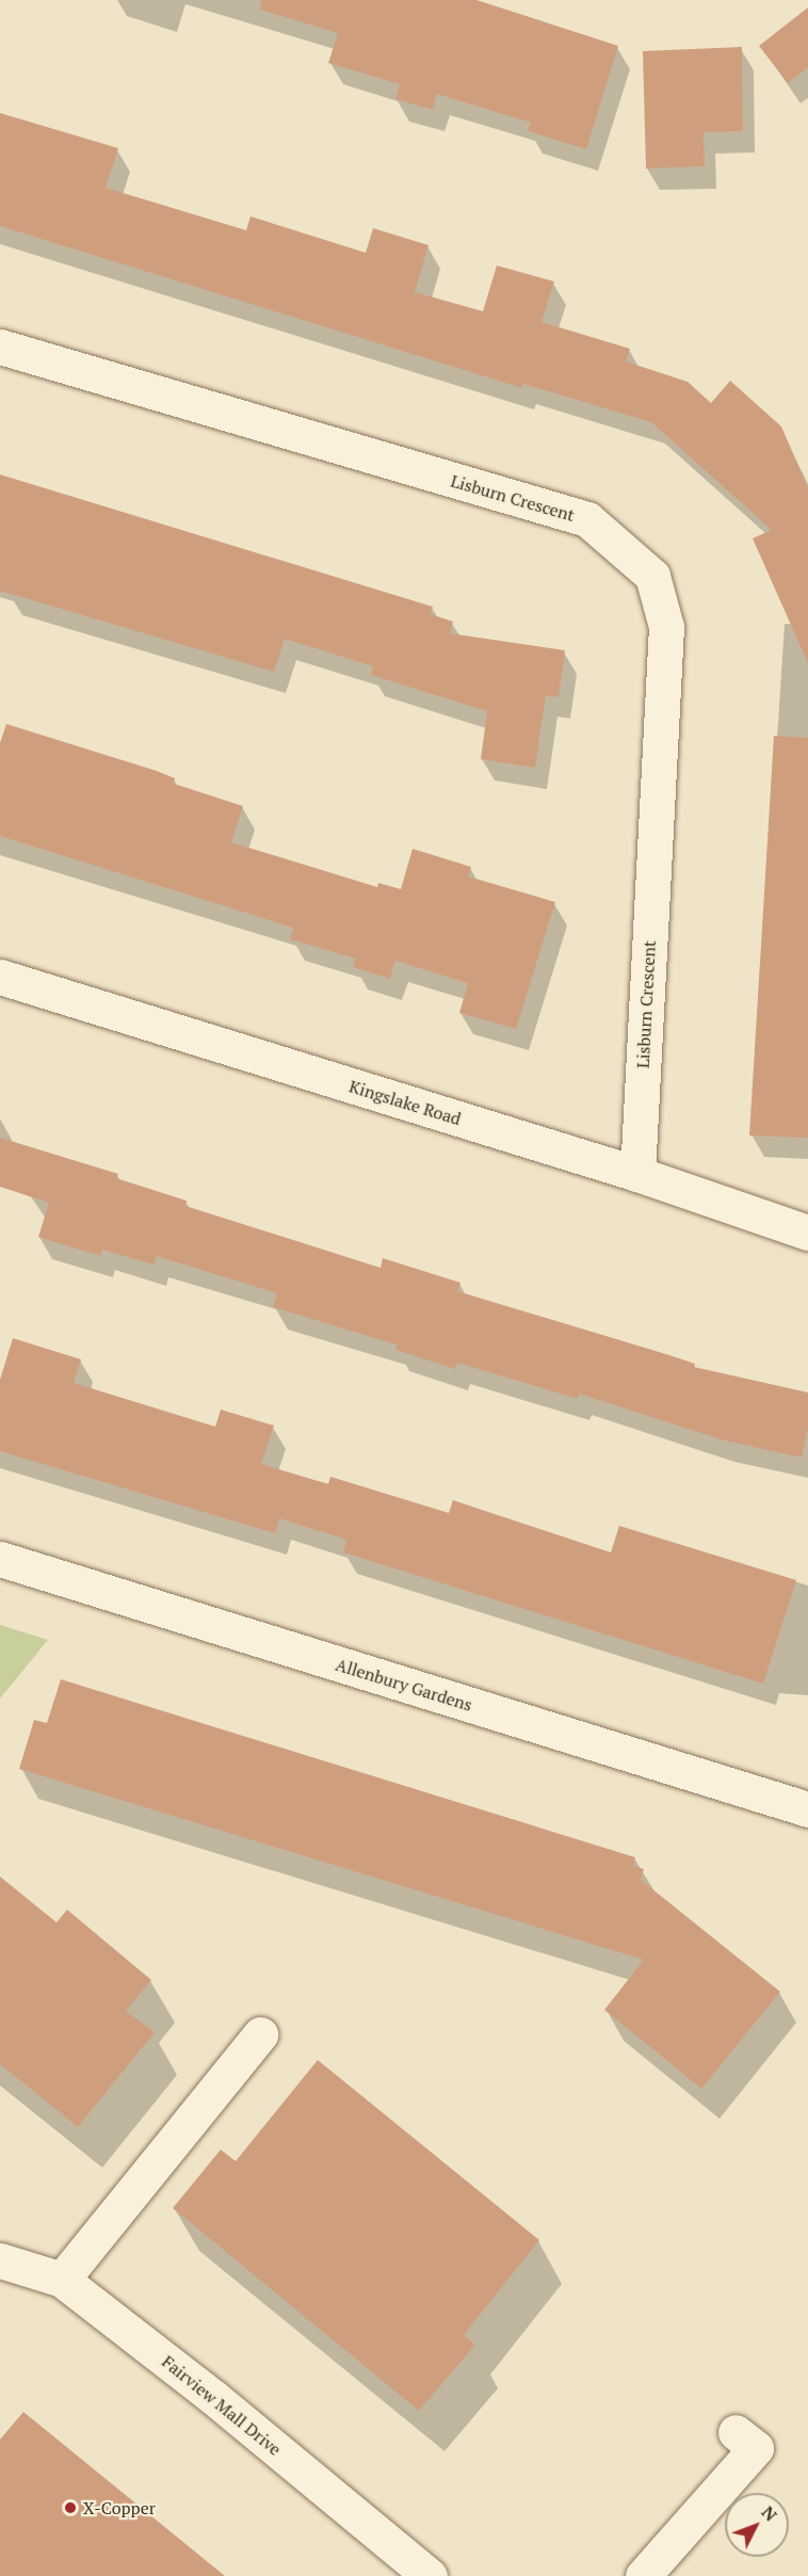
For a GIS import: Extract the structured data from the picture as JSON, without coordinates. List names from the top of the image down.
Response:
{
  "streets": {
    "street": [
      "Lisburn Crescent",
      "Kingslake Road",
      "Allenbury Gardens",
      "Fairview Mall Drive"
    ]
  },
  "crossings": [
    ["Lisburn Crescent", "Kingslake Road"]
  ],
  "places": ["X-Copper"],
  "north": "top right"
}
